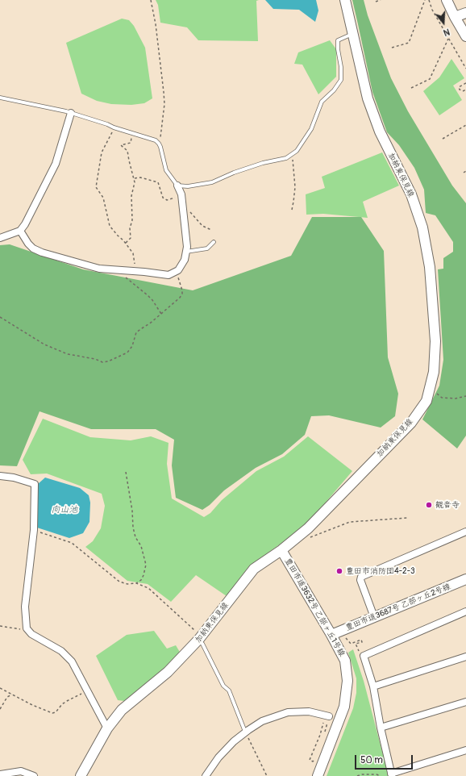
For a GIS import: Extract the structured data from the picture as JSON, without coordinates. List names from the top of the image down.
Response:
{
  "streets": {
    "main road": ["加納東保見線", "豊田市道3632号 乙部ヶ丘1号線", "豊田市道3687号 乙部ヶ丘2号線"]
  },
  "crossings": [
    ["加納東保見線", "豊田市道3632号 乙部ヶ丘1号線"],
    ["豊田市道3632号 乙部ヶ丘1号線", "豊田市道3687号 乙部ヶ丘2号線"]
  ],
  "water": ["向山池"],
  "places": ["観音寺", "豊田市消防団4-2-3"],
  "scale_bar": "50 m",
  "north": "bottom"
}
